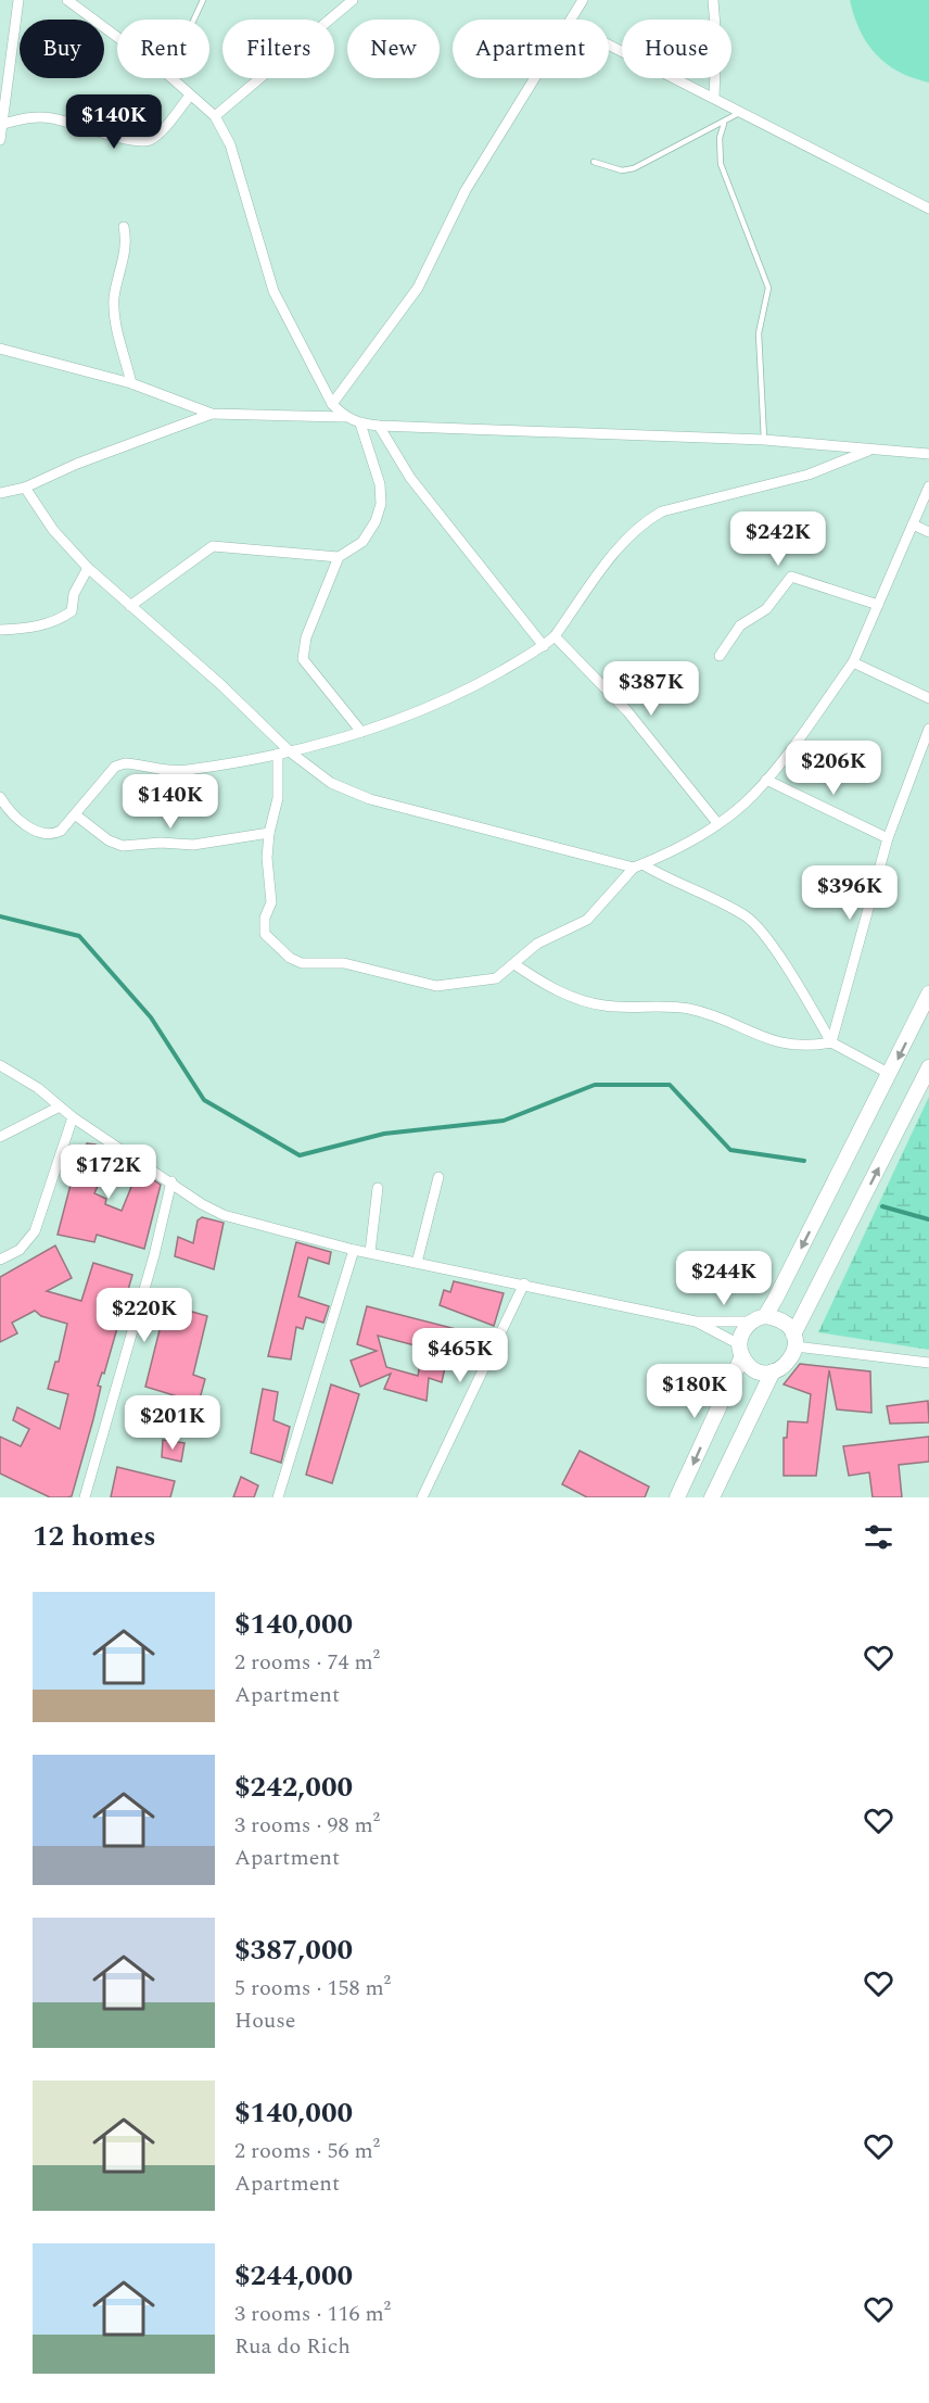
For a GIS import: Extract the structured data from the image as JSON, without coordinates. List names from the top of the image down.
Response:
{
  "page": {
    "chip": [
      "Buy",
      "Rent",
      "Filters",
      "New",
      "Apartment",
      "House"
    ],
    "price": [
      "$140K",
      "$242K",
      "$387K",
      "$206K",
      "$140K",
      "$396K",
      "$172K",
      "$244K",
      "$220K",
      "$465K",
      "$180K",
      "$201K"
    ],
    "heading": "12 homes",
    "list": [
      {
        "name": "$140,000",
        "note": "2 rooms · 74 m² · Apartment"
      },
      {
        "name": "$242,000",
        "note": "3 rooms · 98 m² · Apartment"
      },
      {
        "name": "$387,000",
        "note": "5 rooms · 158 m² · House"
      },
      {
        "name": "$140,000",
        "note": "2 rooms · 56 m² · Apartment"
      },
      {
        "name": "$244,000",
        "note": "3 rooms · 116 m² · Rua do Rich"
      }
    ]
  }
}
